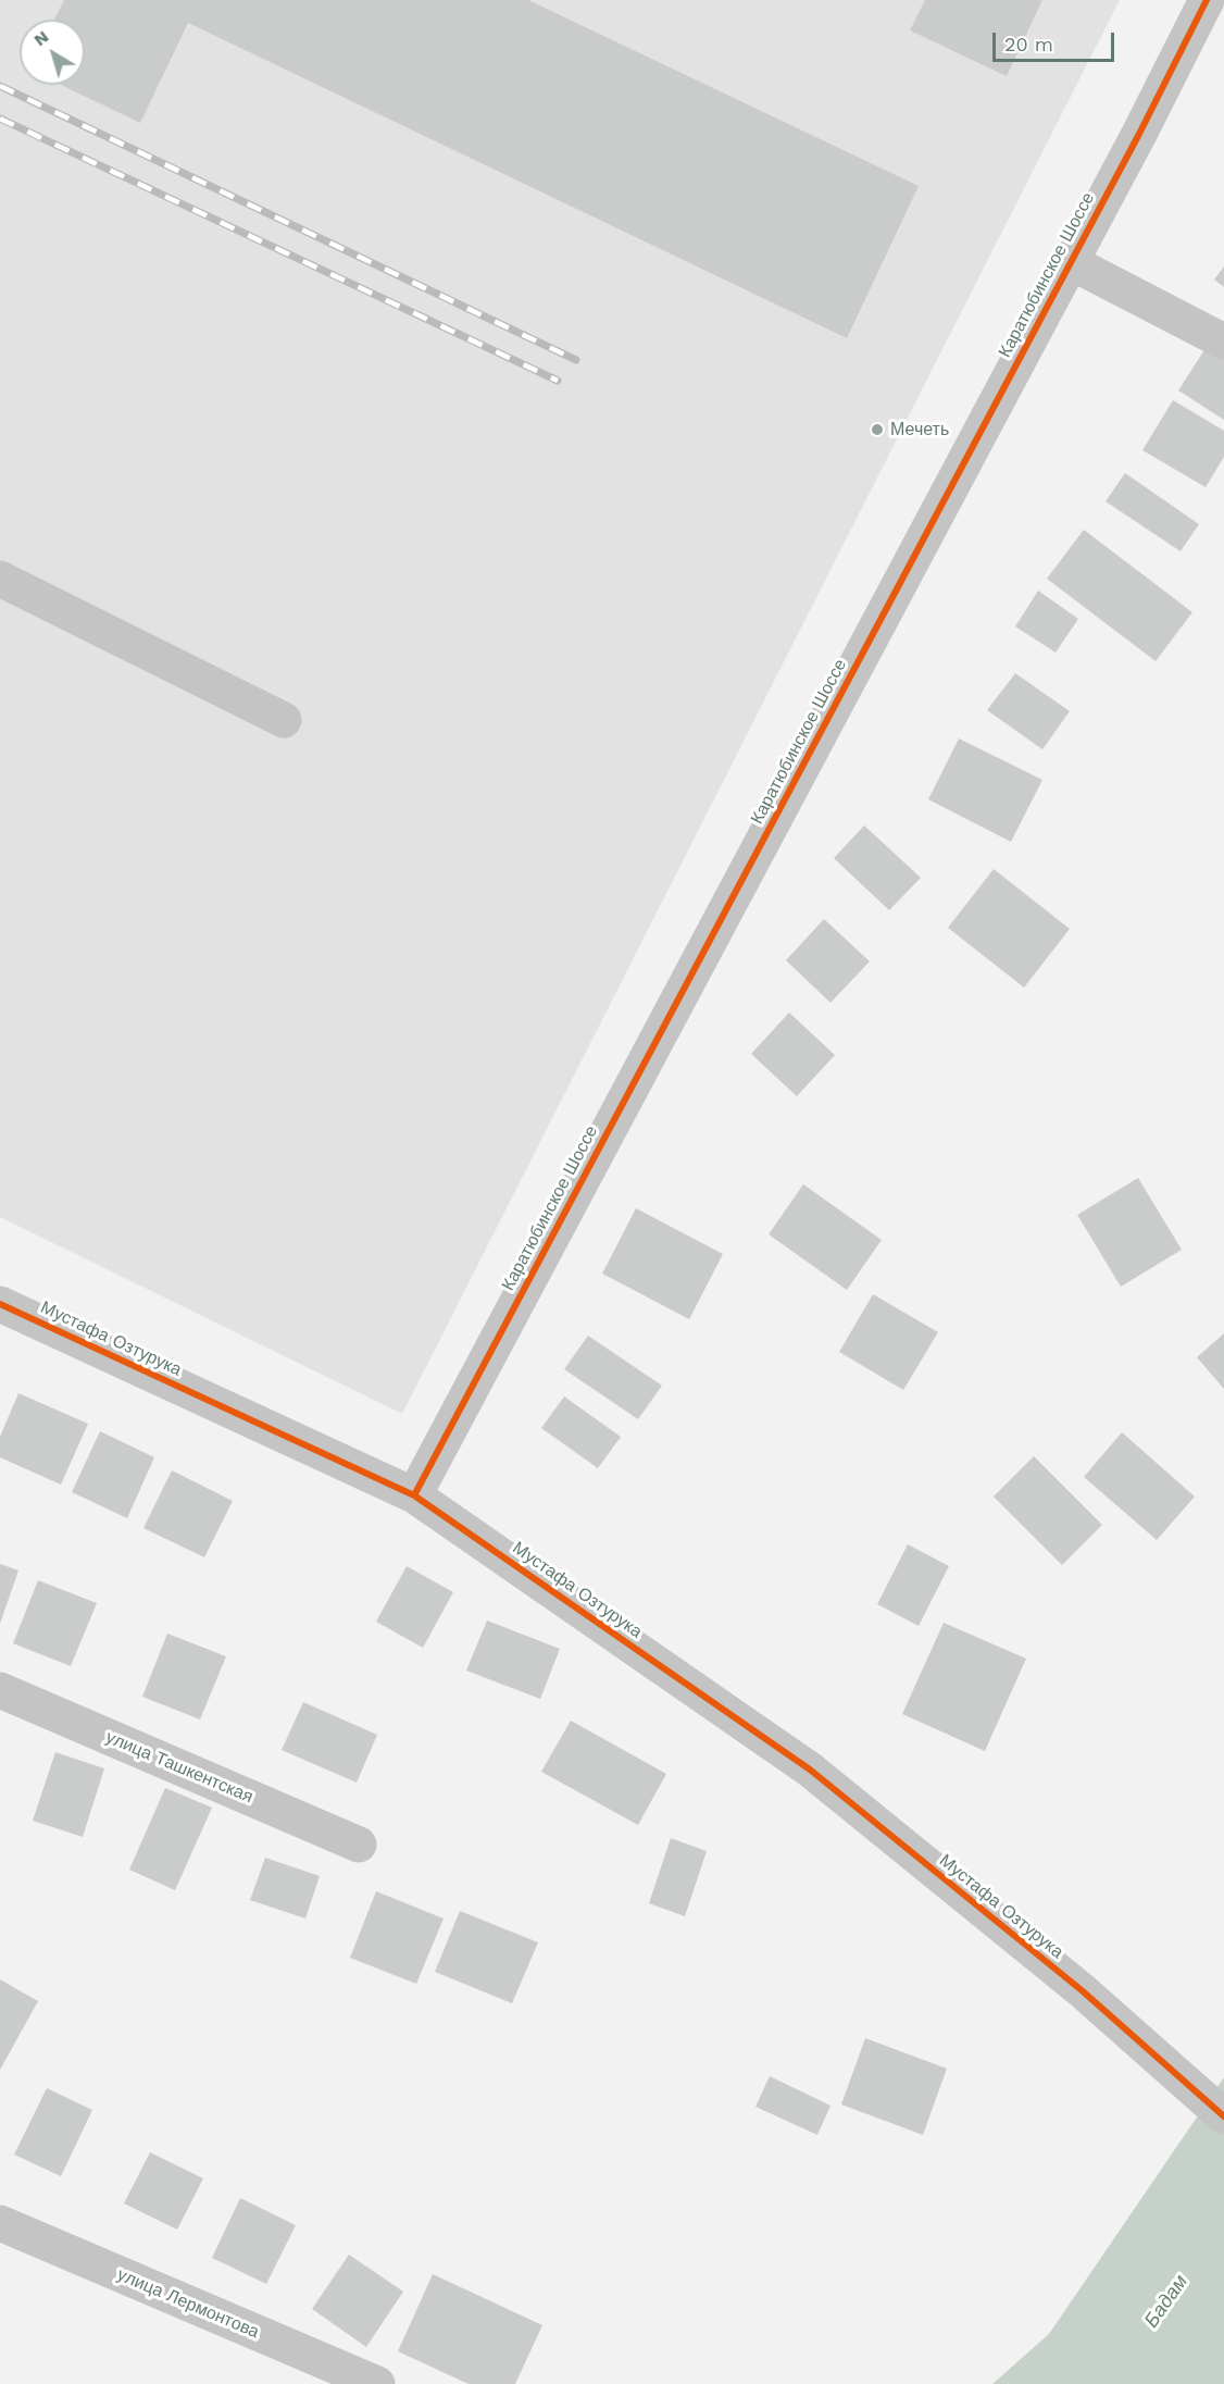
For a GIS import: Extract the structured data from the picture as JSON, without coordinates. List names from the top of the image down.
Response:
{
  "streets": {
    "street": [
      "Каратюбинское Шоссе",
      "Мустафа Озтурука",
      "улица Ташкентская",
      "улица Лермонтова"
    ]
  },
  "crossings": [
    ["Каратюбинское Шоссе", "Мустафа Озтурука"]
  ],
  "water": ["Бадам"],
  "places": ["Мечеть"],
  "scale_bar": "20 m",
  "north": "top left"
}
